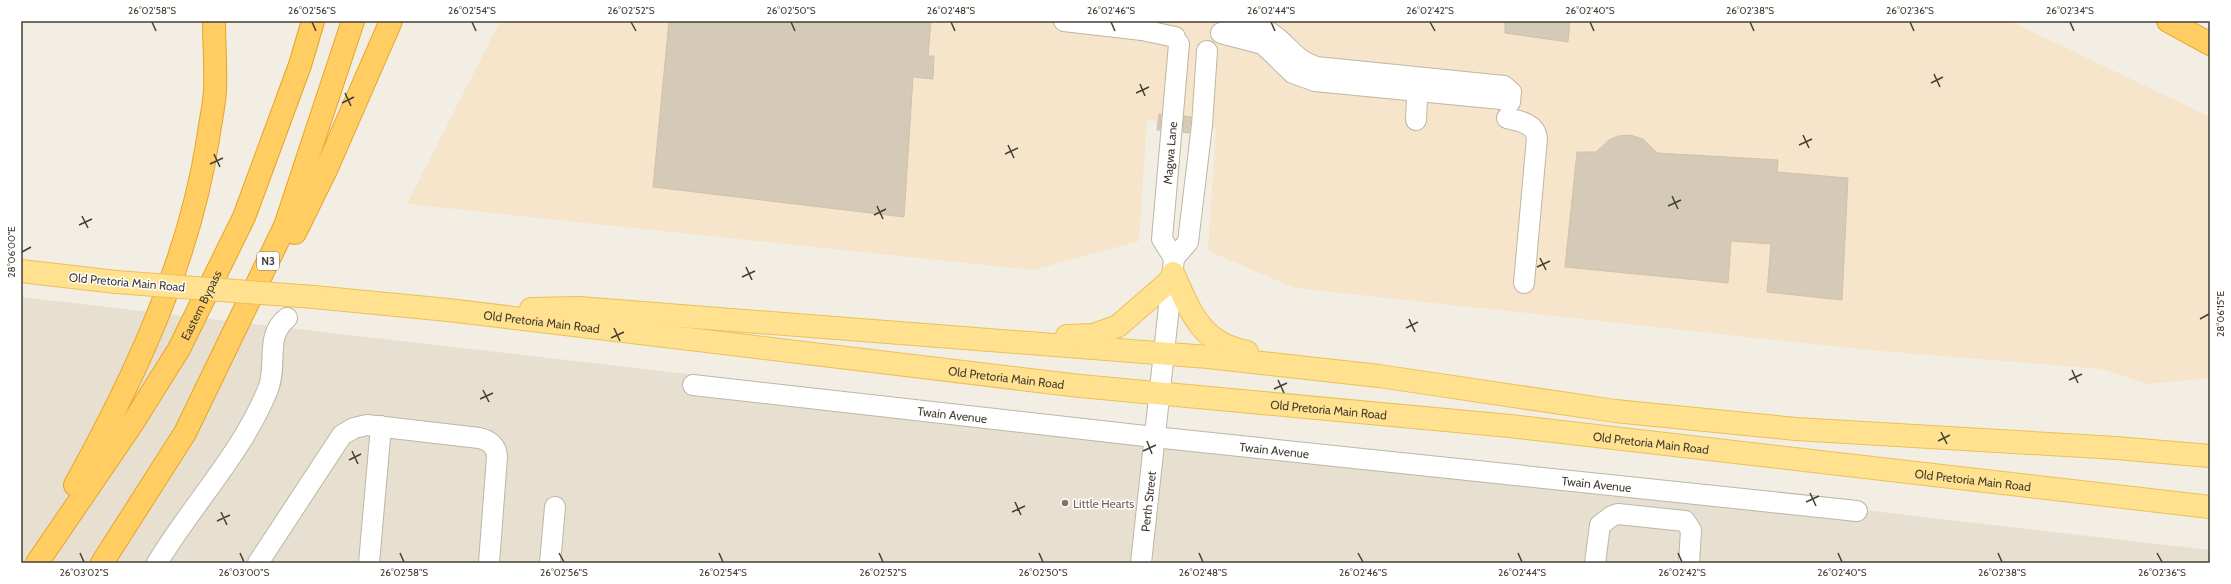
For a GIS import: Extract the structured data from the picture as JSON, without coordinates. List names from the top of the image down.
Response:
{
  "streets": {
    "highway": ["N3", "Eastern Bypass"],
    "main road": ["Old Pretoria Main Road"],
    "street": ["Magwa Lane", "Twain Avenue", "Perth Street"]
  },
  "crossings": [
    ["Old Pretoria Main Road", "Perth Street"],
    ["Twain Avenue", "Perth Street"]
  ],
  "places": ["Little Hearts"],
  "coordinates": [
    "26°02'58\"S",
    "26°02'56\"S",
    "26°02'54\"S",
    "26°02'52\"S",
    "26°02'50\"S",
    "26°02'48\"S",
    "26°02'46\"S",
    "26°02'44\"S",
    "26°02'42\"S",
    "26°02'40\"S",
    "26°02'38\"S",
    "26°02'36\"S",
    "26°02'34\"S",
    "28°06'00\"E",
    "28°06'15\"E",
    "26°03'02\"S",
    "26°03'00\"S"
  ]
}
